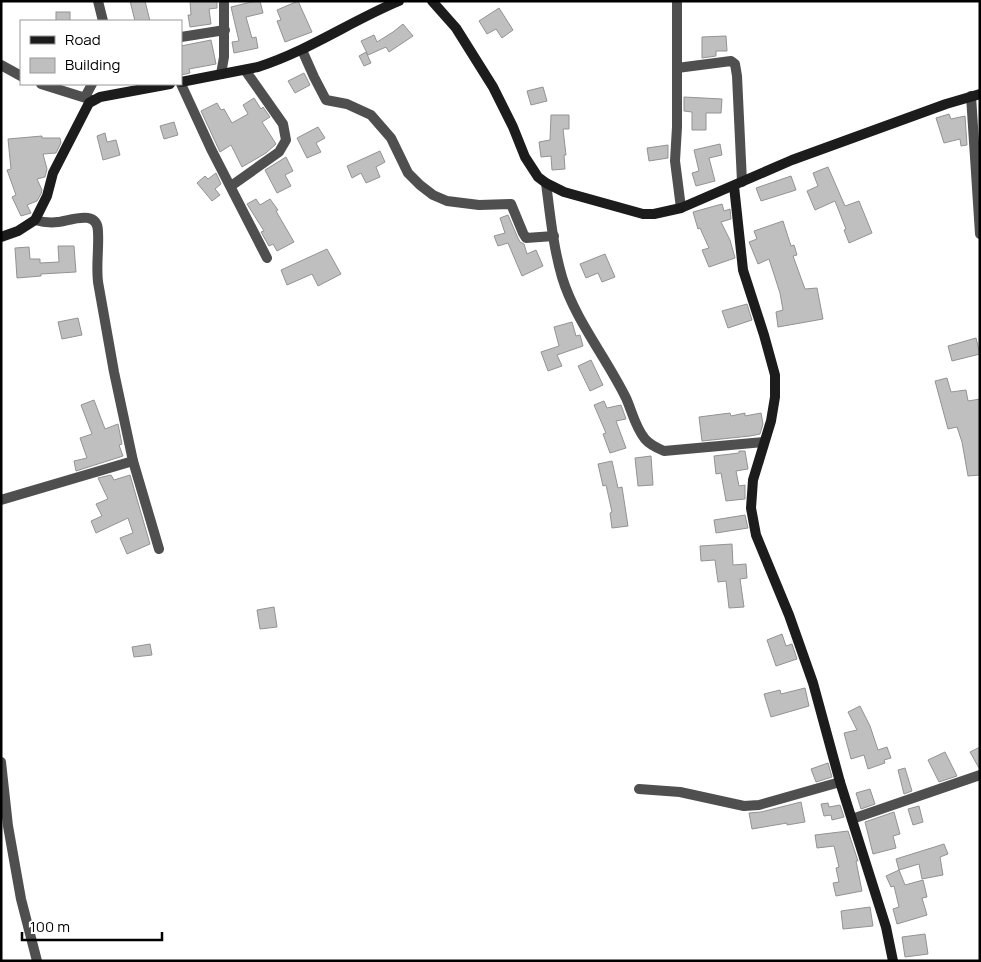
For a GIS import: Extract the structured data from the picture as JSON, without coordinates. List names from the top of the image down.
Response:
{
  "legend": ["Road", "Building"],
  "scale_bar": "100 m"
}
